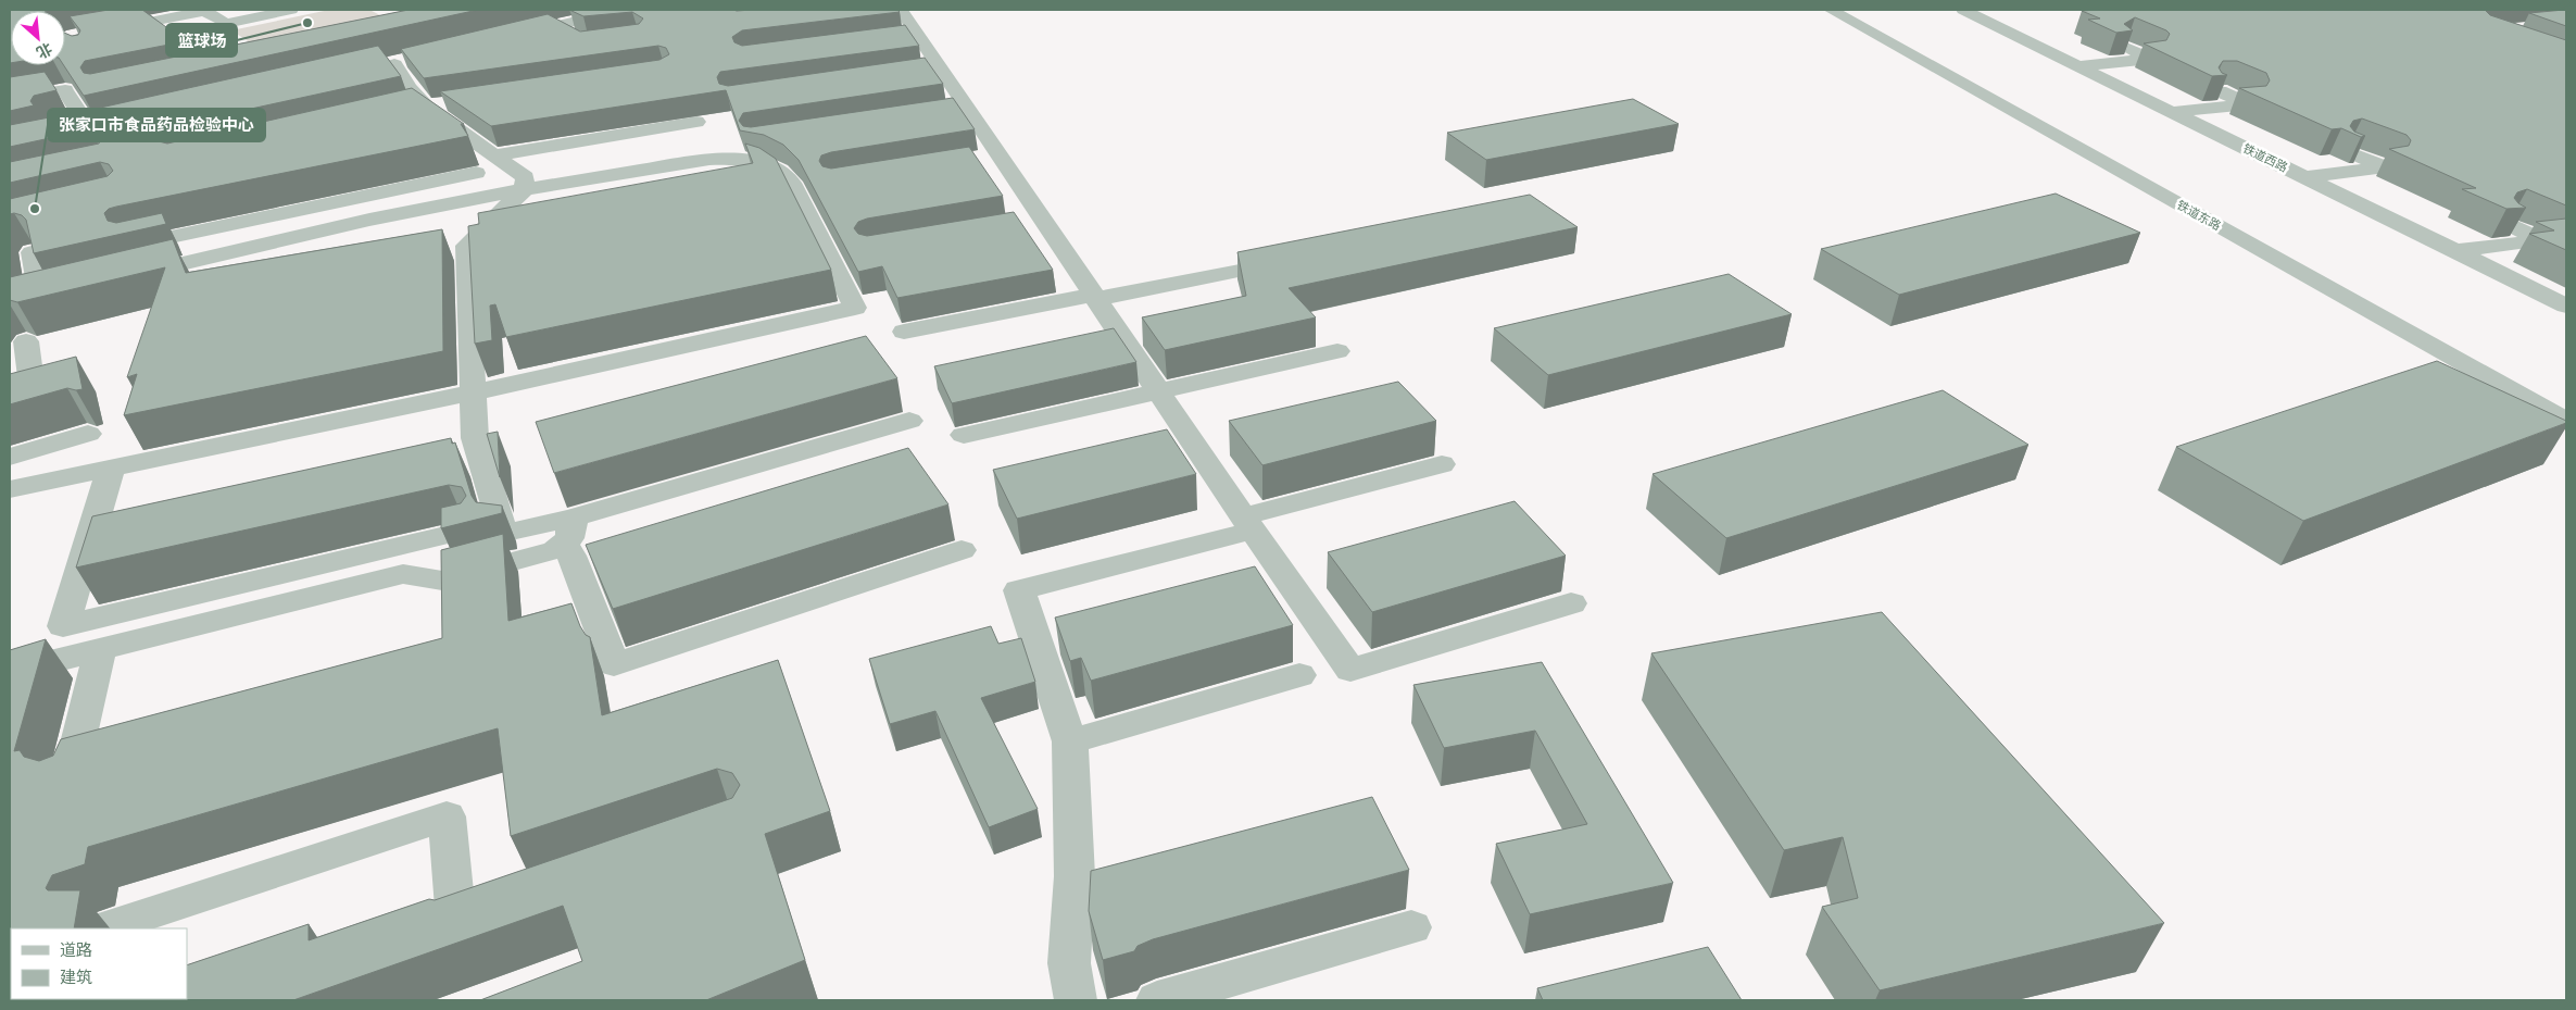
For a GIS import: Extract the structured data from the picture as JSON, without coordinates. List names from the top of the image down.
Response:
{
  "streets": {
    "street": ["铁道西路", "铁道东路"]
  },
  "places": ["篮球场", "张家口市食品药品检验中心"],
  "legend": ["道路", "建筑"],
  "north": "bottom right"
}
